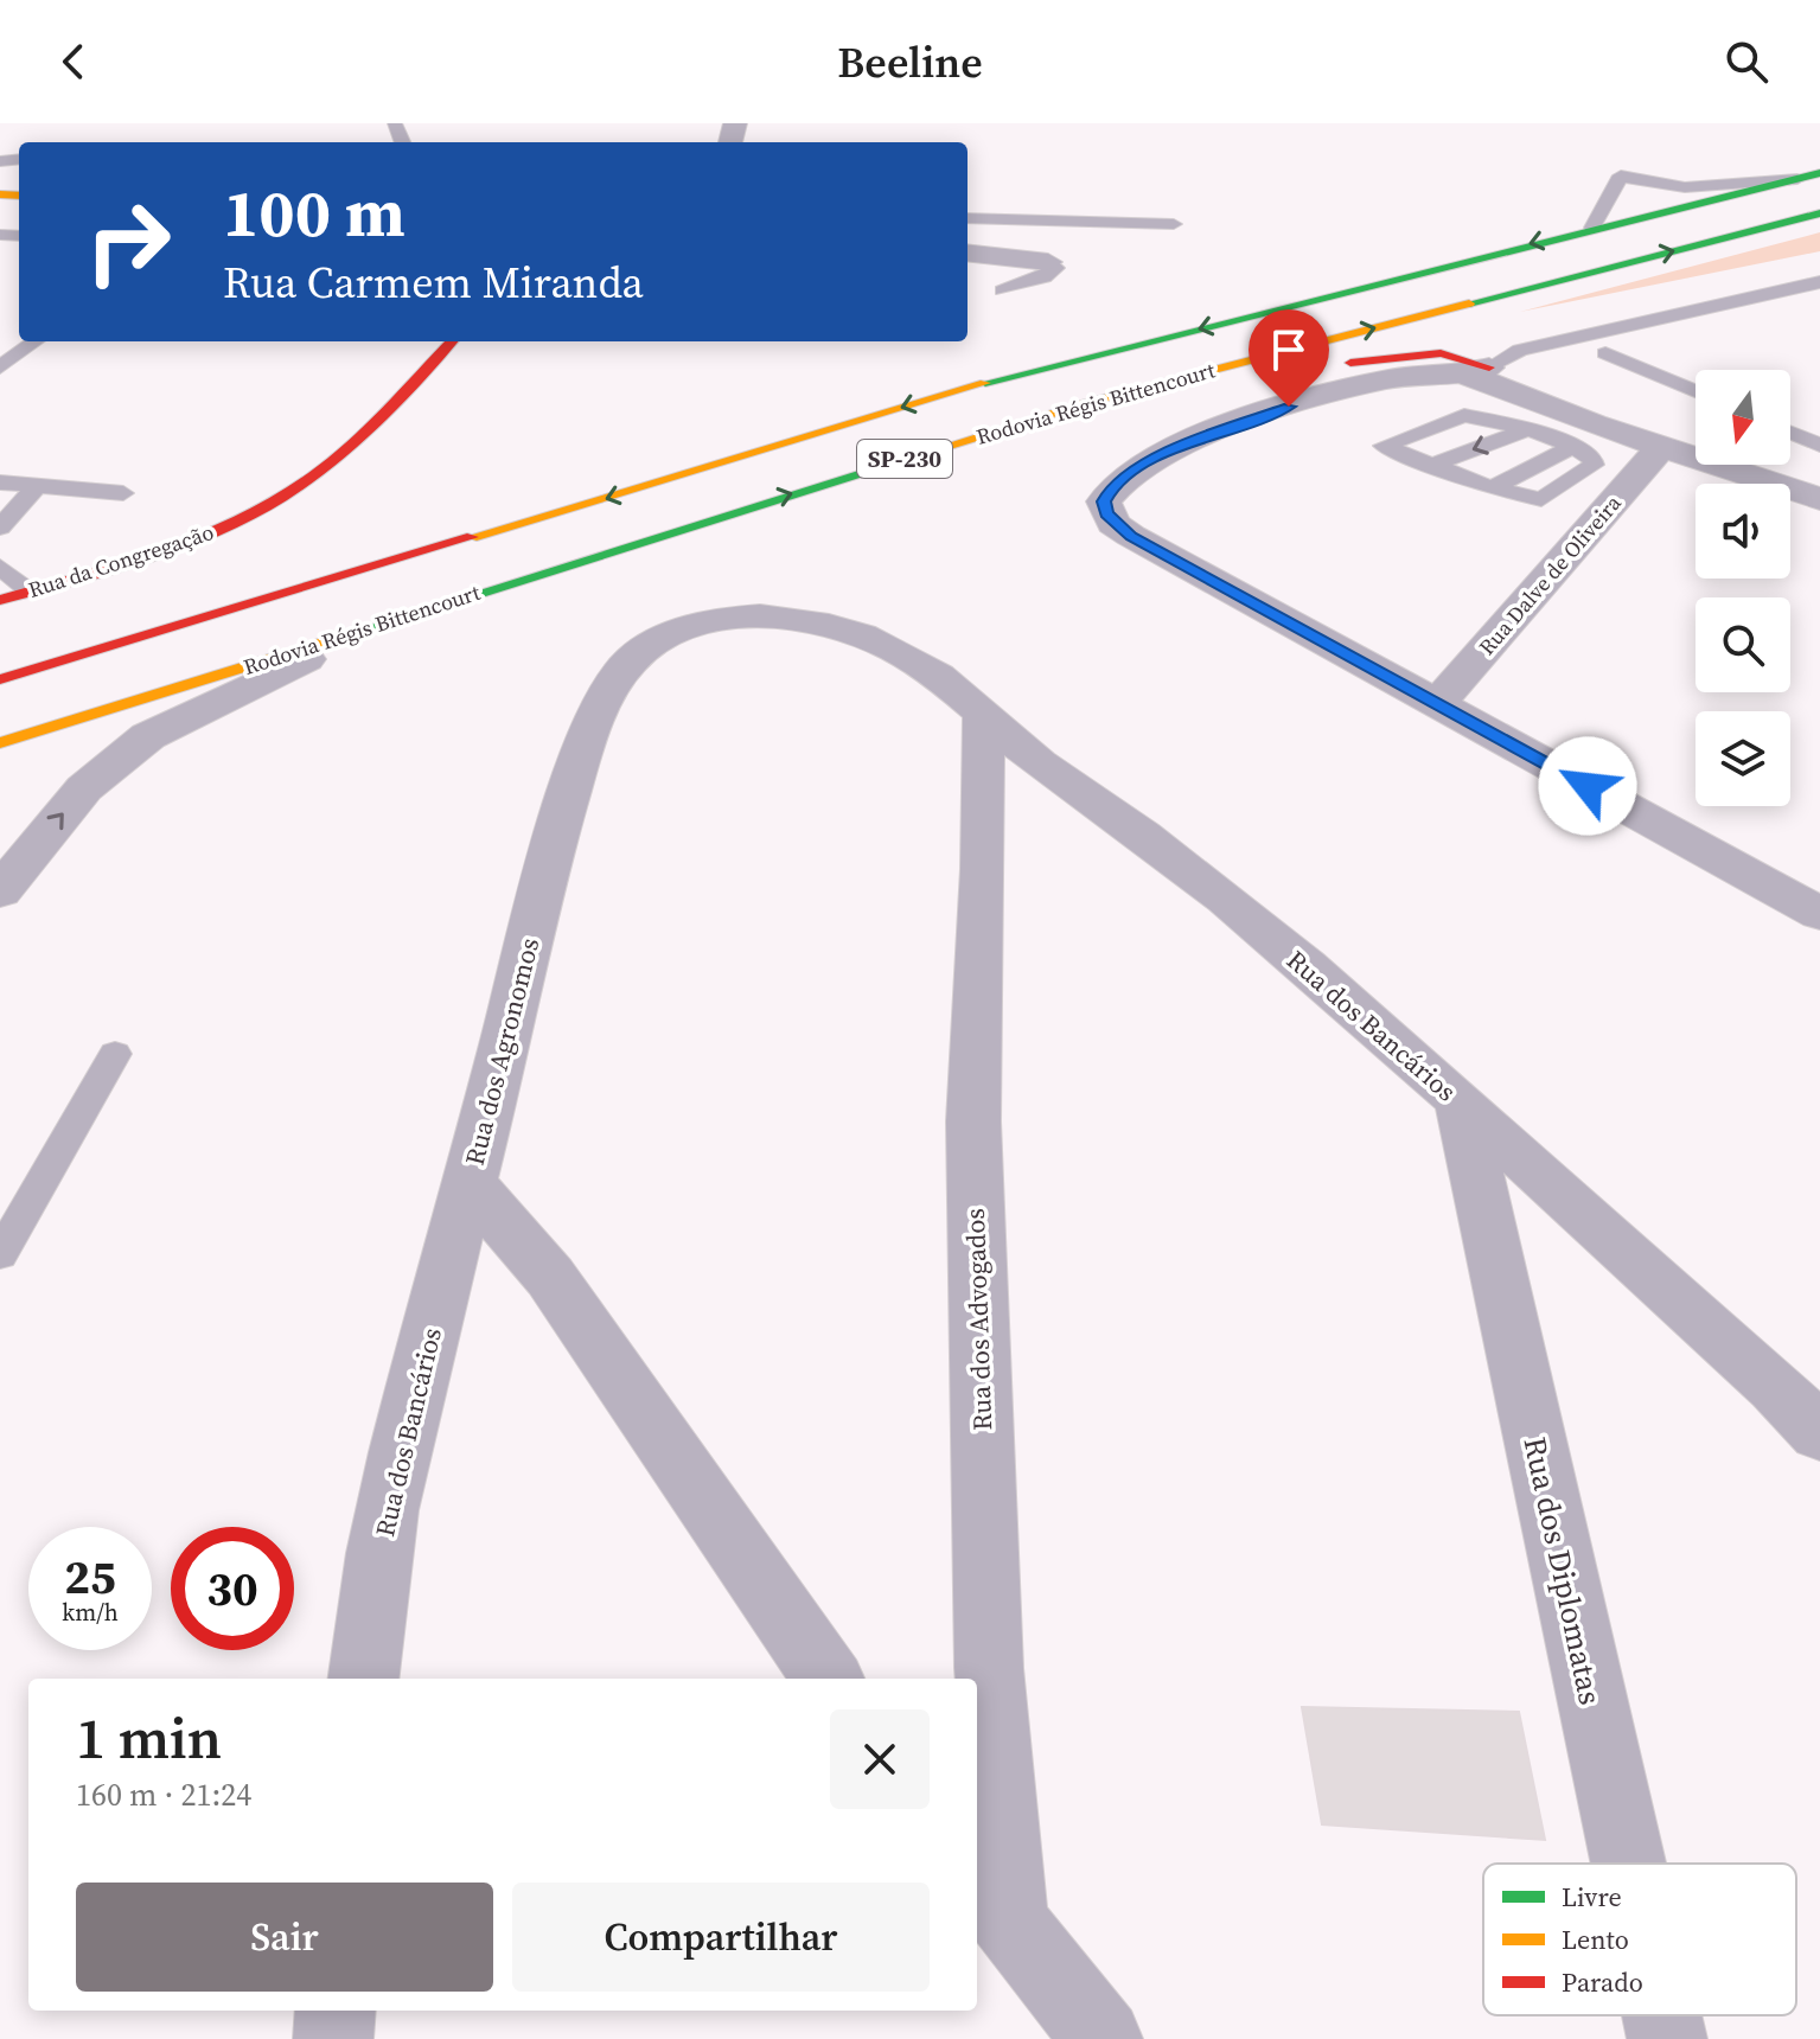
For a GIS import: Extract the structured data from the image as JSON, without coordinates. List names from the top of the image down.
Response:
{
  "streets": {
    "main road": ["Rodovia Régis Bittencourt", "SP-230", "Rua da Congregação"],
    "street": [
      "Rua Dalve de Oliveira",
      "Rua dos Bancários",
      "Rua dos Agronomos",
      "Rua dos Advogados",
      "Rua dos Diplomatas"
    ]
  },
  "crossings": [
    ["Rua dos Bancários", "Rua dos Agronomos"],
    ["Rua dos Bancários", "Rua dos Advogados"],
    ["Rua dos Bancários", "Rua dos Diplomatas"]
  ],
  "legend": ["Livre", "Lento", "Parado"],
  "north": "bottom",
  "page": {
    "header": "Beeline",
    "turn": ["100 m", "Rua Carmem Miranda"],
    "speed": "25 km/h",
    "limit": "30",
    "heading": ["1 min", "160 m · 21:24"],
    "buttons": ["Sair", "Compartilhar"]
  }
}
